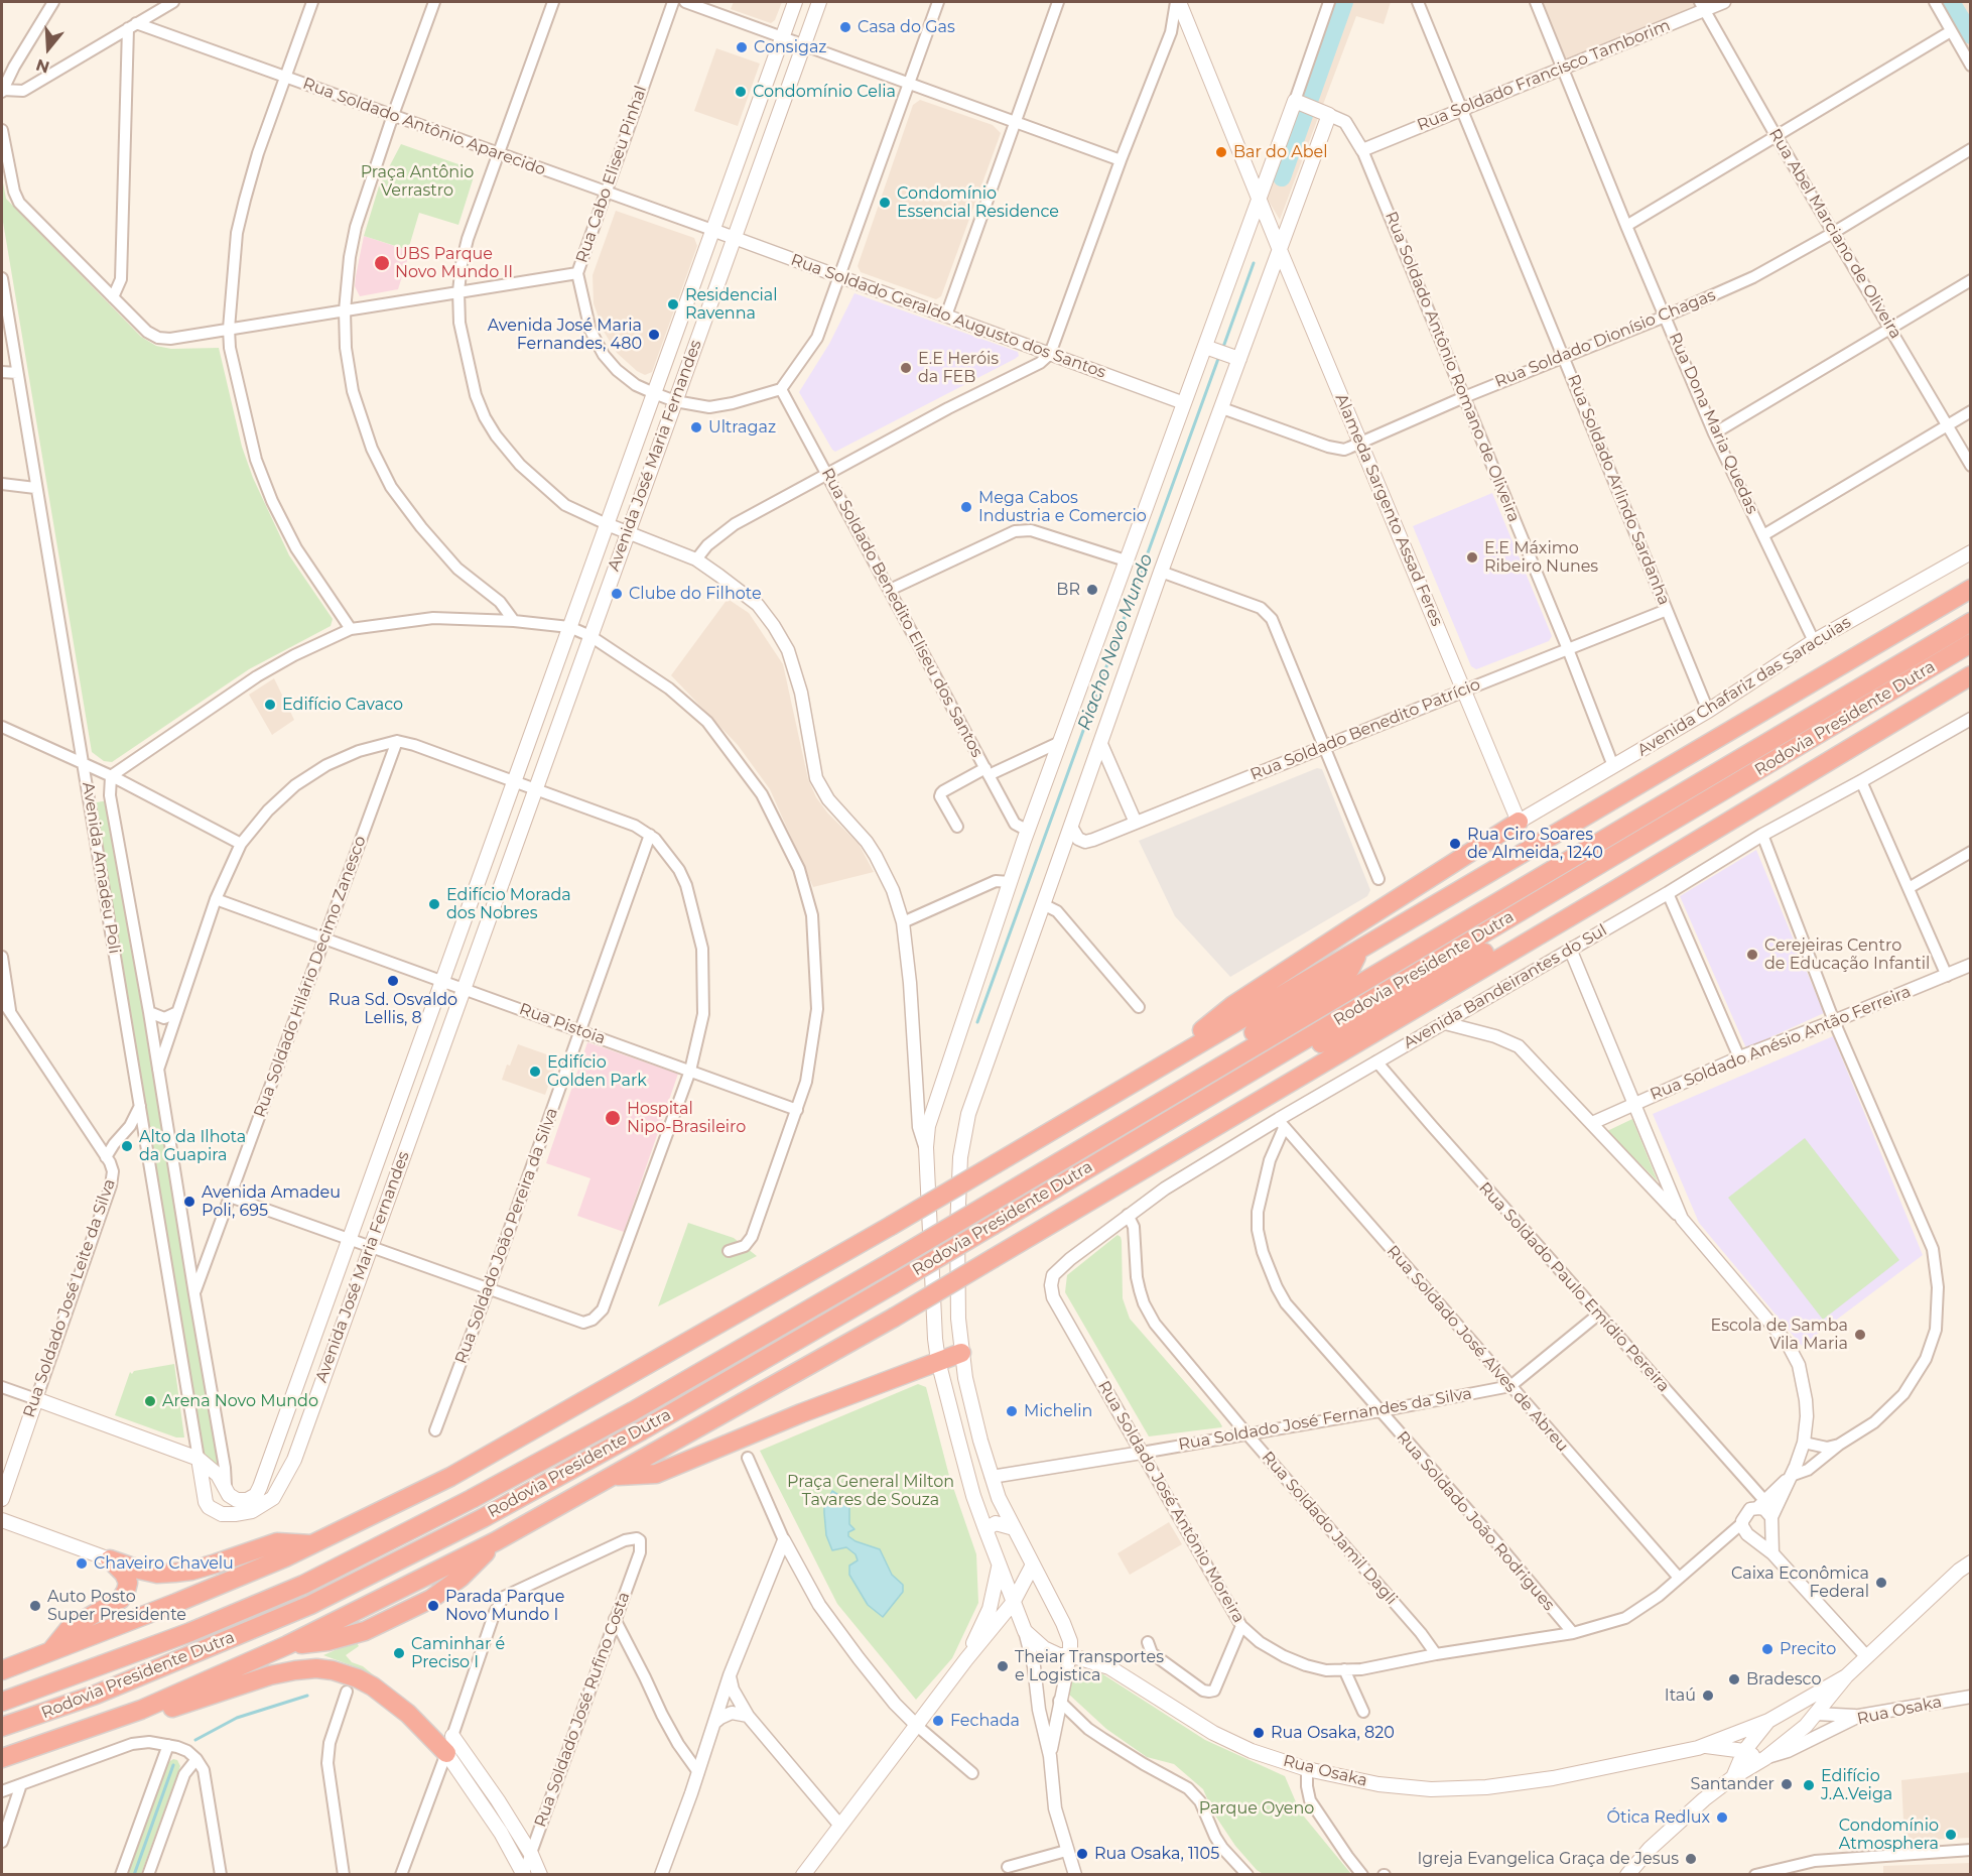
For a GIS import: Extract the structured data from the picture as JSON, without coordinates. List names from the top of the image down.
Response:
{
  "streets": {
    "highway": ["Rodovia Presidente Dutra"],
    "main road": [
      "Rua Soldado Antônio Romano de Oliveira",
      "Avenida José Maria Fernandes",
      "Alameda Sargento Assad Feres",
      "Avenida Chafariz das Saracuias",
      "Rua Soldado José Leite da Silva",
      "Rua Osaka"
    ],
    "street": [
      "Rua Soldado Francisco Tamborim",
      "Rua Soldado Antônio Aparecido",
      "Rua Cabo Eliseu Pinhal",
      "Rua Abel Marciano de Oliveira",
      "Rua Soldado Geraldo Augusto dos Santos",
      "Rua Soldado Dionísio Chagas",
      "Rua Dona Maria Quedas",
      "Rua Soldado Arlindo Sardanha",
      "Rua Soldado Benedito Eliseu dos Santos",
      "Rua Soldado Benedito Patrício",
      "Avenida Amadeu Poli",
      "Rua Soldado Hilário Decimo Zanesco",
      "Avenida Bandeirantes do Sul",
      "Rua Pistoia",
      "Rua Soldado Anésio Antão Ferreira",
      "Rua Soldado João Pereira da Silva",
      "Rua Soldado Paulo Emídio Pereira",
      "Rua Soldado José Alves de Abreu",
      "Rua Soldado José Fernandes da Silva",
      "Rua Soldado José Antônio Moreira",
      "Rua Soldado João Rodrigues",
      "Rua Soldado Jamil Dagli",
      "Rua Soldado José Rufino Costa"
    ]
  },
  "crossings": [
    ["Rua Soldado Francisco Tamborim", "Rua Abel Marciano de Oliveira"],
    ["Rua Soldado Francisco Tamborim", "Rua Soldado Antônio Romano de Oliveira"],
    ["Rua Soldado Francisco Tamborim", "Rua Dona Maria Quedas"],
    ["Rua Soldado Francisco Tamborim", "Rua Soldado Arlindo Sardanha"],
    ["Rua Soldado Antônio Aparecido", "Rua Cabo Eliseu Pinhal"],
    ["Rua Soldado Antônio Aparecido", "Rua Soldado Geraldo Augusto dos Santos"],
    ["Rua Soldado Antônio Aparecido", "Avenida José Maria Fernandes"],
    ["Rua Cabo Eliseu Pinhal", "Avenida José Maria Fernandes"],
    ["Rua Cabo Eliseu Pinhal", "Rua Soldado Benedito Eliseu dos Santos"],
    ["Rua Abel Marciano de Oliveira", "Rua Soldado Dionísio Chagas"],
    ["Rua Soldado Geraldo Augusto dos Santos", "Avenida José Maria Fernandes"],
    ["Rua Soldado Dionísio Chagas", "Rua Soldado Antônio Romano de Oliveira"],
    ["Rua Soldado Dionísio Chagas", "Rua Dona Maria Quedas"],
    ["Rua Soldado Dionísio Chagas", "Rua Soldado Arlindo Sardanha"],
    ["Rua Soldado Dionísio Chagas", "Alameda Sargento Assad Feres"],
    ["Rua Soldado Antônio Romano de Oliveira", "Avenida Chafariz das Saracuias"],
    ["Rua Soldado Antônio Romano de Oliveira", "Rua Soldado Benedito Patrício"],
    ["Rua Dona Maria Quedas", "Avenida Chafariz das Saracuias"],
    ["Avenida José Maria Fernandes", "Avenida Amadeu Poli"],
    ["Avenida José Maria Fernandes", "Rua Pistoia"],
    ["Rua Soldado Arlindo Sardanha", "Avenida Chafariz das Saracuias"],
    ["Rua Soldado Arlindo Sardanha", "Rua Soldado Benedito Patrício"],
    ["Alameda Sargento Assad Feres", "Avenida Chafariz das Saracuias"],
    ["Alameda Sargento Assad Feres", "Rua Soldado Benedito Patrício"],
    ["Avenida Amadeu Poli", "Rua Soldado Hilário Decimo Zanesco"],
    ["Avenida Amadeu Poli", "Rua Soldado José Leite da Silva"],
    ["Avenida Bandeirantes do Sul", "Rua Soldado Paulo Emídio Pereira"],
    ["Avenida Bandeirantes do Sul", "Rua Soldado José Alves de Abreu"],
    ["Avenida Bandeirantes do Sul", "Rua Soldado José Antônio Moreira"],
    ["Avenida Bandeirantes do Sul", "Rua Soldado João Rodrigues"],
    ["Avenida Bandeirantes do Sul", "Rua Soldado Jamil Dagli"],
    ["Rua Pistoia", "Rua Soldado João Pereira da Silva"],
    ["Rua Soldado Paulo Emídio Pereira", "Rua Soldado José Fernandes da Silva"],
    ["Rua Soldado Paulo Emídio Pereira", "Rua Soldado José Antônio Moreira"],
    ["Rua Soldado José Alves de Abreu", "Rua Soldado José Fernandes da Silva"],
    ["Rua Soldado José Alves de Abreu", "Rua Soldado José Antônio Moreira"],
    ["Rua Soldado José Alves de Abreu", "Rua Soldado João Rodrigues"],
    ["Rua Soldado José Fernandes da Silva", "Rua Soldado José Antônio Moreira"],
    ["Rua Soldado José Fernandes da Silva", "Rua Soldado João Rodrigues"],
    ["Rua Soldado José Fernandes da Silva", "Rua Soldado Jamil Dagli"],
    ["Rua Soldado José Antônio Moreira", "Rua Soldado João Rodrigues"],
    ["Rua Soldado José Antônio Moreira", "Rua Soldado Jamil Dagli"]
  ],
  "water": ["Riacho Novo Mundo"],
  "parks": ["Praça Antônio Verrastro", "Praça General Milton Tavares de Souza", "Parque Oyeno"],
  "places": [
    "Casa do Gas",
    "Consigaz",
    "Condomínio Celia",
    "Bar do Abel",
    "Condomínio Essencial Residence",
    "UBS Parque Novo Mundo II",
    "Residencial Ravenna",
    "Avenida José Maria Fernandes, 480",
    "E.E Heróis da FEB",
    "Ultragaz",
    "Mega Cabos Industria e Comercio",
    "E.E Máximo Ribeiro Nunes",
    "BR",
    "Clube do Filhote",
    "Edifício Cavaco",
    "Rua Ciro Soares de Almeida, 1240",
    "Edifício Morada dos Nobres",
    "Cerejeiras Centro de Educação Infantil",
    "Rua Sd. Osvaldo Lellis, 8",
    "Edifício Golden Park",
    "Hospital Nipo-Brasileiro",
    "Alto da Ilhota da Guapira",
    "Avenida Amadeu Poli, 695",
    "Escola de Samba Vila Maria",
    "Arena Novo Mundo",
    "Michelin",
    "Chaveiro Chavelu",
    "Caixa Econômica Federal",
    "Auto Posto Super Presidente",
    "Parada Parque Novo Mundo I",
    "Precito",
    "Caminhar é Preciso I",
    "Theiar Transportes e Logistica",
    "Bradesco",
    "Itaú",
    "Fechada",
    "Rua Osaka, 820",
    "Santander",
    "Edifício J.A.Veiga",
    "Ótica Redlux",
    "Condomínio Atmosphera",
    "Rua Osaka, 1105",
    "Igreja Evangelica Graça de Jesus"
  ],
  "north": "bottom"
}
